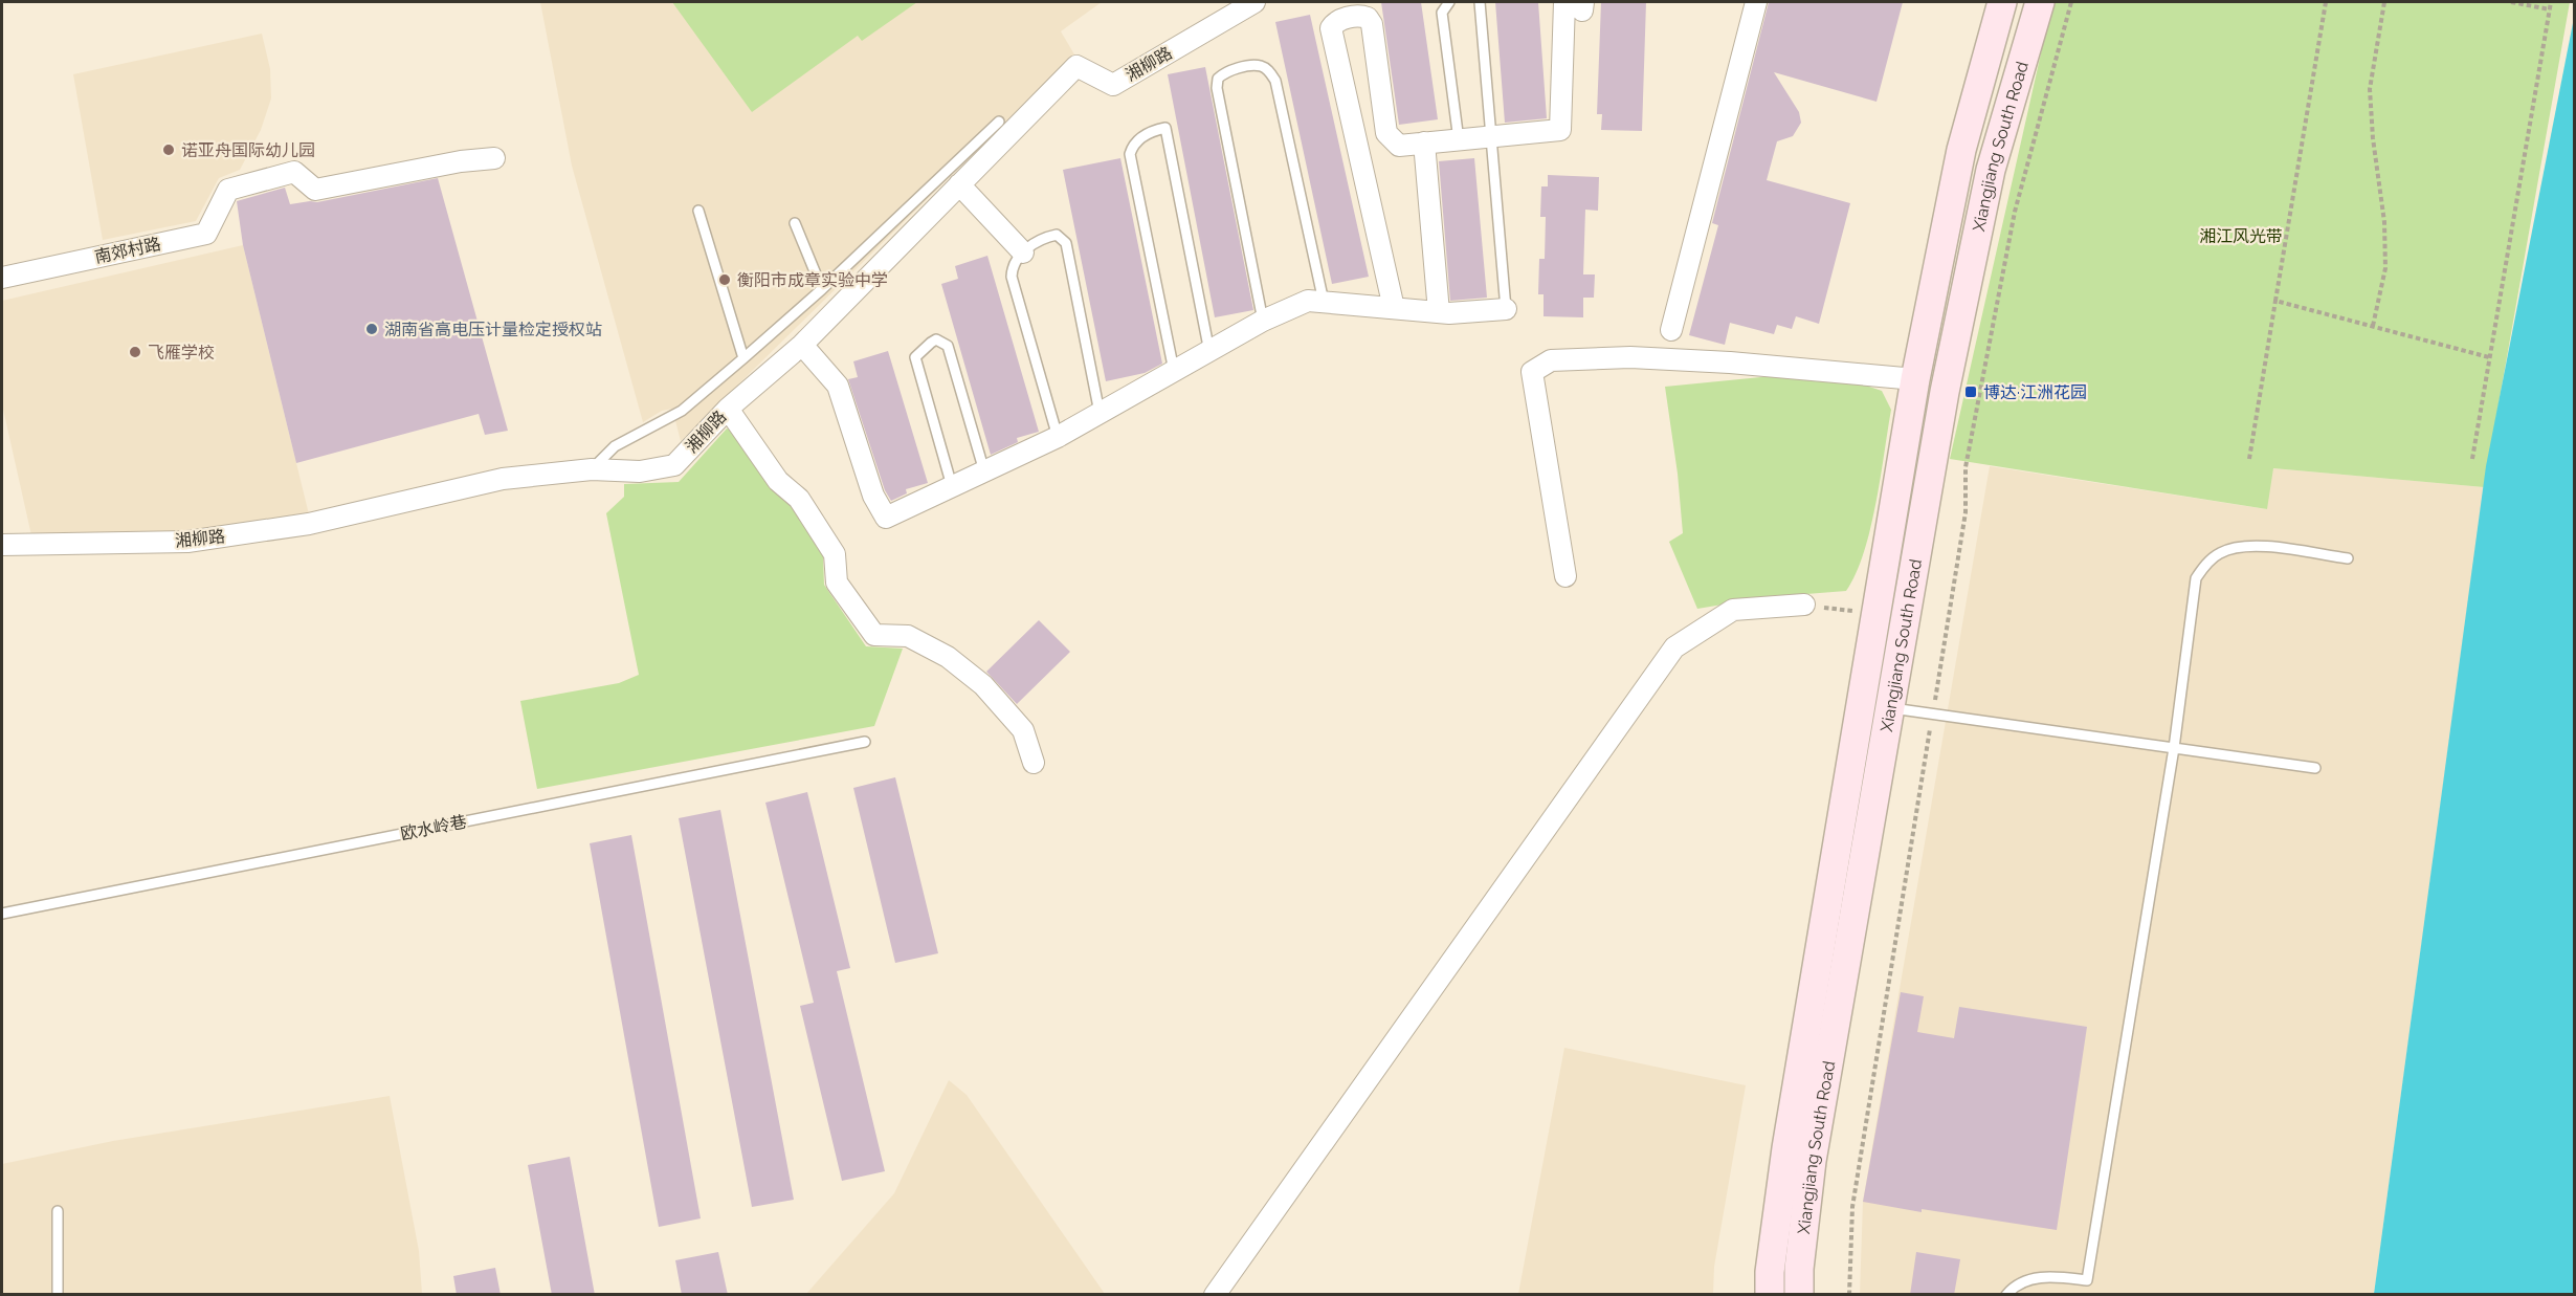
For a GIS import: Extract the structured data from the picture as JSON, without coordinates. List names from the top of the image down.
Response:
{
  "streets": {
    "main road": ["Xiangjiang South Road"],
    "street": ["湘柳路", "南郊村路"],
    "lane": ["欧水岭巷"]
  },
  "parks": ["湘江风光带"],
  "places": {
    "other": [
      "诺亚舟国际幼儿园",
      "衡阳市成章实验中学",
      "湖南省高电压计量检定授权站",
      "飞雁学校"
    ],
    "transit": ["博达·江洲花园"]
  }
}
